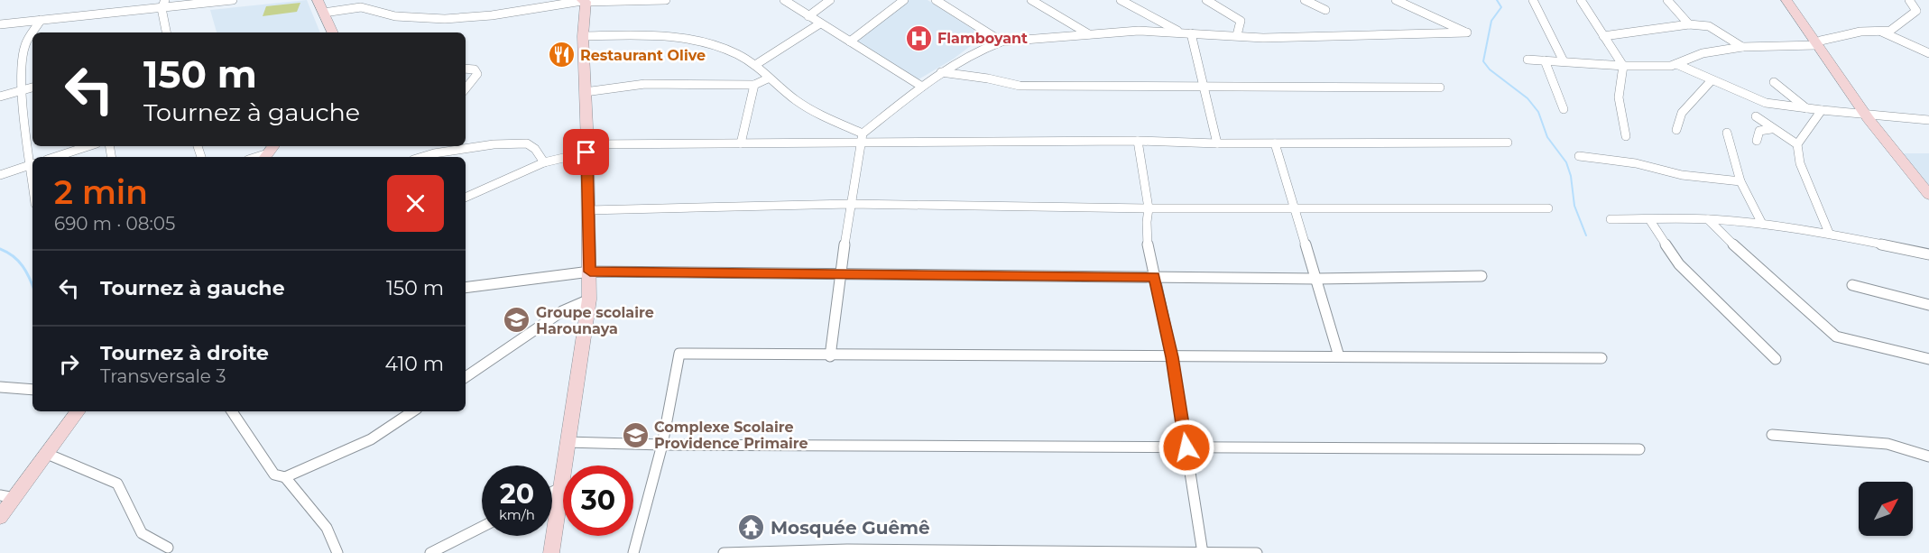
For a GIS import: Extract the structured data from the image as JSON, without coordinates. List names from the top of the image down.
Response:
{
  "places": {
    "hospital": ["Flamboyant"],
    "restaurant": ["Restaurant Olive"],
    "school or university": ["Groupe scolaire Harounaya", "Complexe Scolaire Providence Primaire"],
    "temple": ["Mosquée Guêmê"]
  },
  "north": "top right",
  "page": {
    "turn": ["150 m", "Tournez à gauche"],
    "heading": ["2 min", "690 m · 08:05"],
    "list": [
      {
        "name": "Tournez à gauche",
        "value": "150 m"
      },
      {
        "name": "Tournez à droite",
        "note": "Transversale 3",
        "value": "410 m"
      }
    ],
    "speed": "20 km/h",
    "limit": "30"
  }
}
